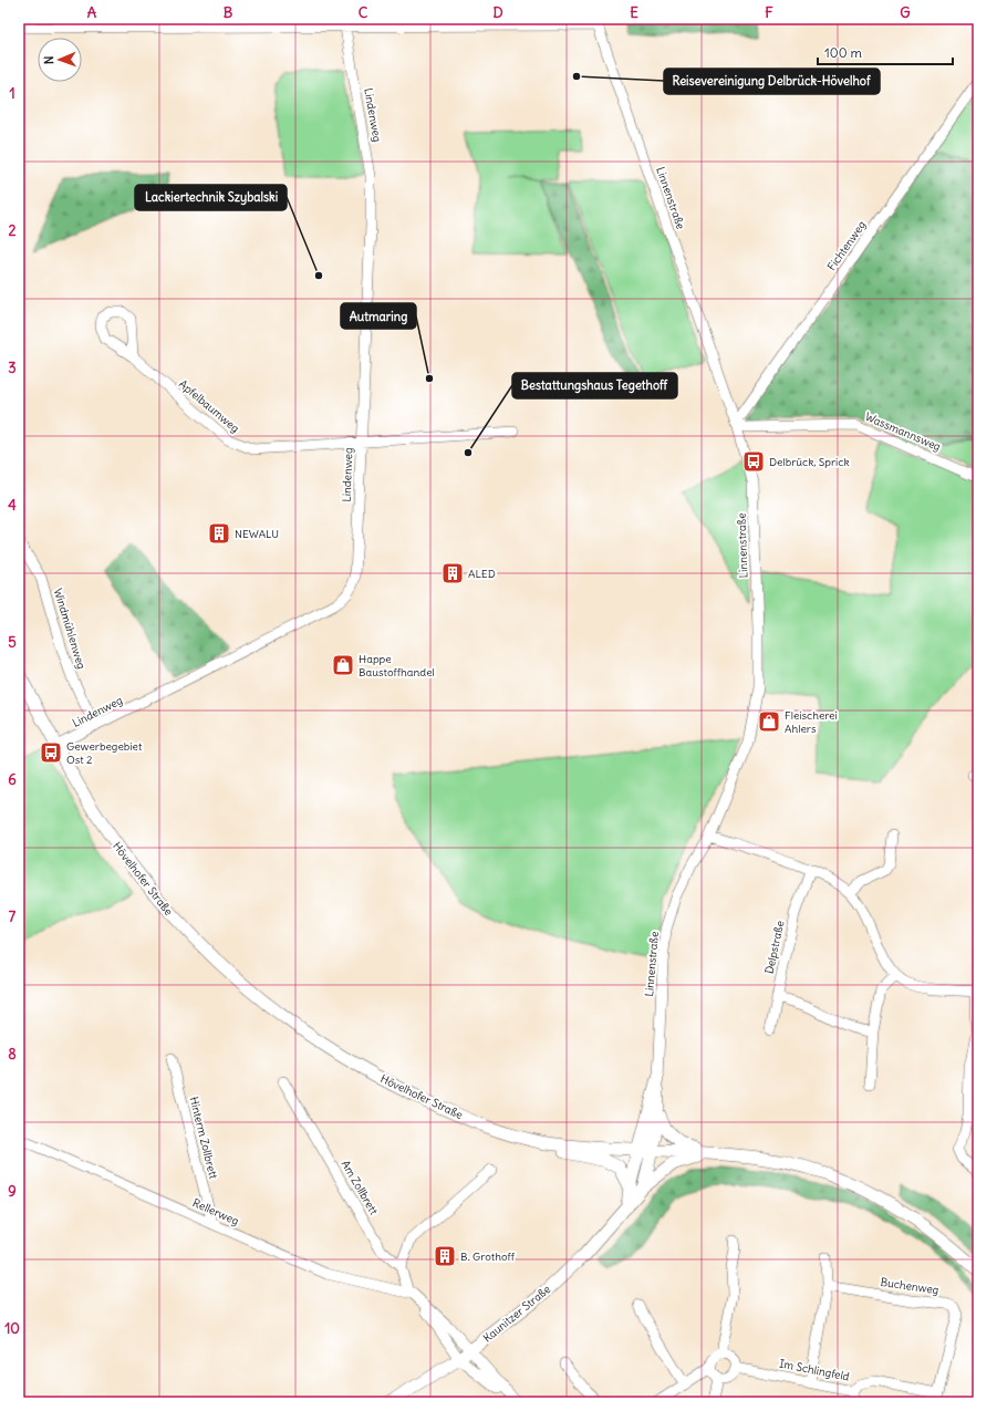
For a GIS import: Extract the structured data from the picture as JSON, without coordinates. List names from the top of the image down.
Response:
{
  "streets": {
    "main road": ["Hövelhofer Straße", "Kaunitzer Straße"],
    "street": [
      "Lindenweg",
      "Linnenstraße",
      "Fichtenweg",
      "Apfelbaumweg",
      "Wassmannsweg",
      "Windmühlenweg",
      "Delpstraße",
      "Hinterm Zollbrett",
      "Am Zollbrett",
      "Rellerweg",
      "Buchenweg",
      "Im Schlingfeld"
    ]
  },
  "crossings": [
    ["Lindenweg", "Apfelbaumweg"],
    ["Lindenweg", "Windmühlenweg"],
    ["Lindenweg", "Hövelhofer Straße"],
    ["Linnenstraße", "Fichtenweg"],
    ["Linnenstraße", "Wassmannsweg"],
    ["Fichtenweg", "Wassmannsweg"],
    ["Hinterm Zollbrett", "Rellerweg"],
    ["Buchenweg", "Im Schlingfeld"]
  ],
  "places": {
    "other": [
      "Reisevereinigung Delbrück-Hövelhof",
      "Lackiertechnik Szybalski",
      "Autmaring",
      "Bestattungshaus Tegethoff"
    ],
    "bus stop": ["Delbrück, Sprick", "Gewerbegebiet Ost 2"],
    "building": ["NEWALU", "ALED", "B. Grothoff"],
    "shop": ["Happe Baustoffhandel", "Fleischerei Ahlers"]
  },
  "scale_bar": "100 m",
  "north": "left",
  "grid": {
    "columns": [
      "A",
      "B",
      "C",
      "D",
      "E",
      "F",
      "G"
    ],
    "rows": [
      "1",
      "2",
      "3",
      "4",
      "5",
      "6",
      "7",
      "8",
      "9",
      "10"
    ]
  }
}
